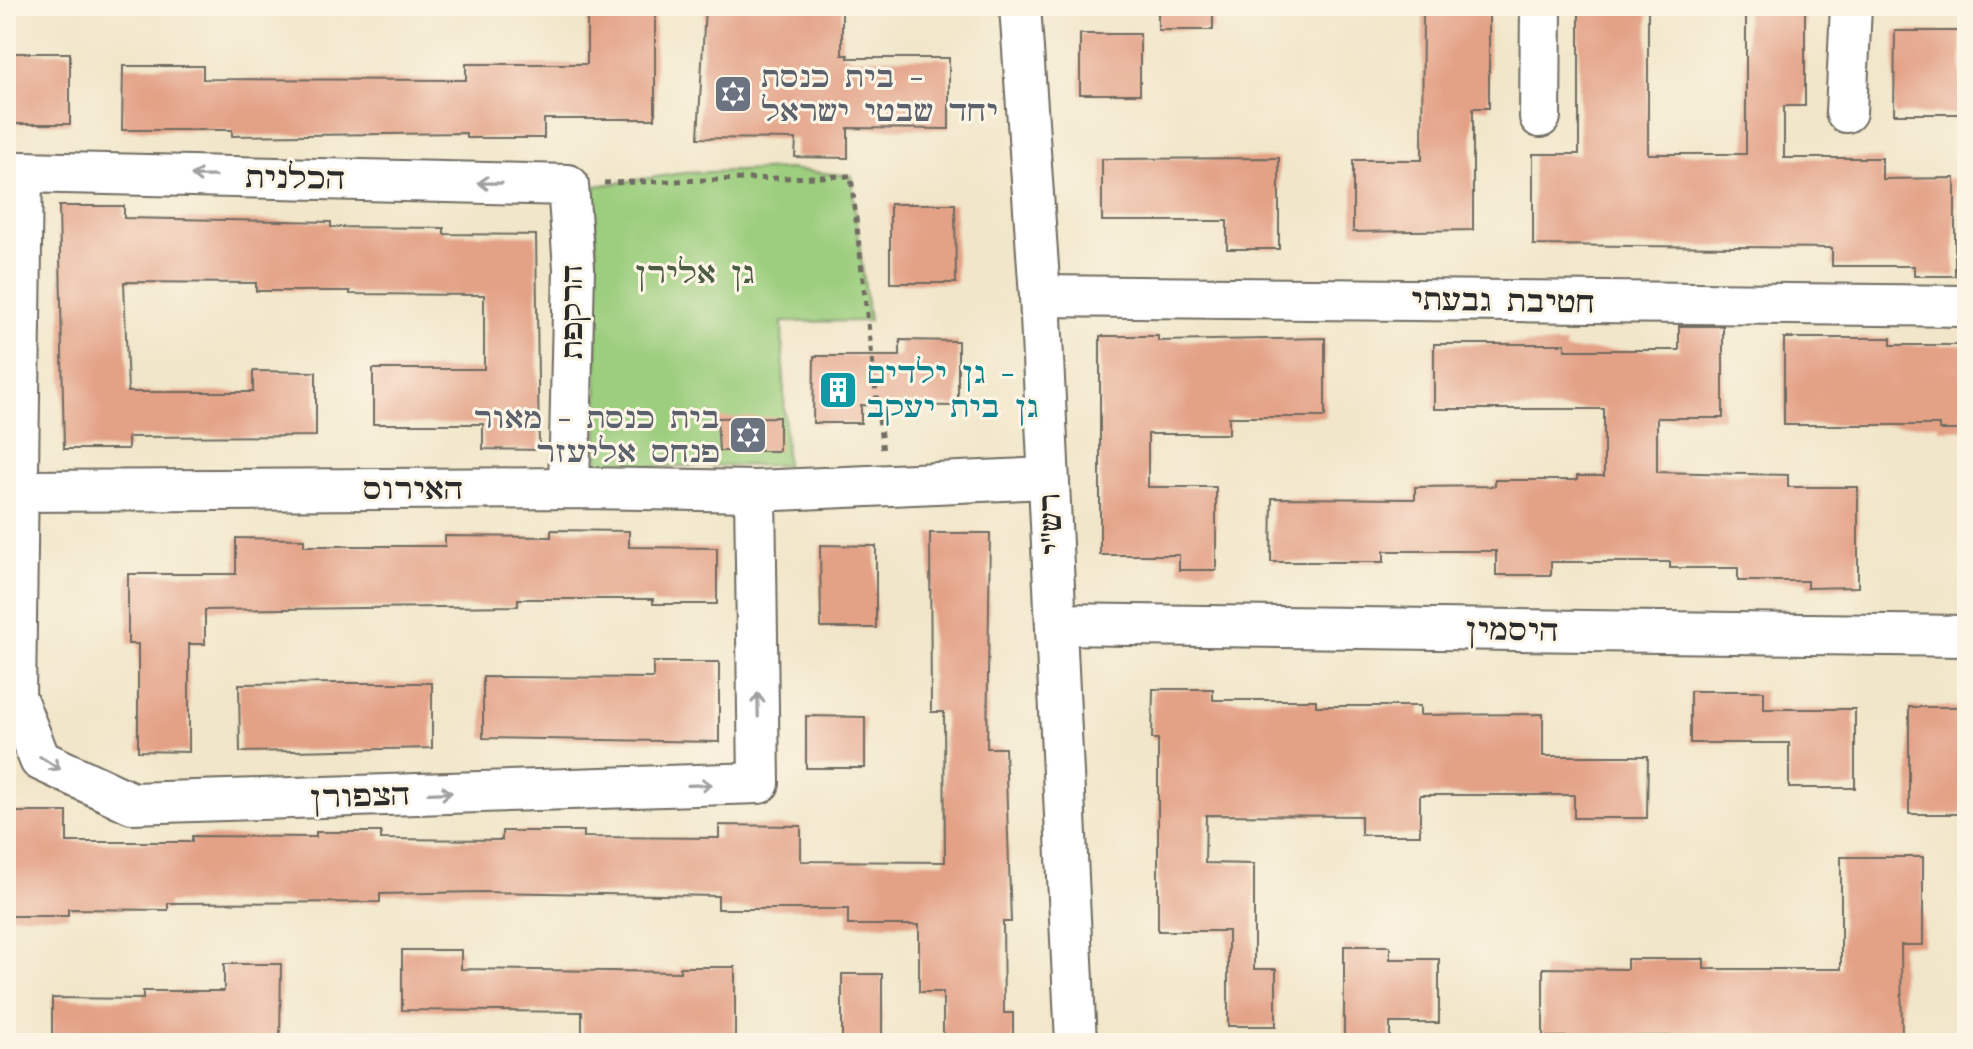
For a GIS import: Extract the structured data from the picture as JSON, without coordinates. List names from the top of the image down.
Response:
{
  "streets": {
    "street": [
      "הכלנית",
      "חטיבת גבעתי",
      "הרקפת",
      "האירוס",
      "רש\"י",
      "היסמין",
      "הצפורן"
    ]
  },
  "crossings": [
    ["הכלנית", "הרקפת"],
    ["הכלנית", "האירוס"],
    ["חטיבת גבעתי", "רש\"י"],
    ["הרקפת", "האירוס"],
    ["האירוס", "רש\"י"],
    ["האירוס", "הצפורן"],
    ["רש\"י", "היסמין"]
  ],
  "parks": ["גן אלירן"],
  "places": {
    "synagogue": ["בית כנסת - יחד שבטי ישראל", "בית כנסת - מאור פנחס אליעזר"],
    "building": ["גן ילדים - גן בית יעקב"]
  }
}
